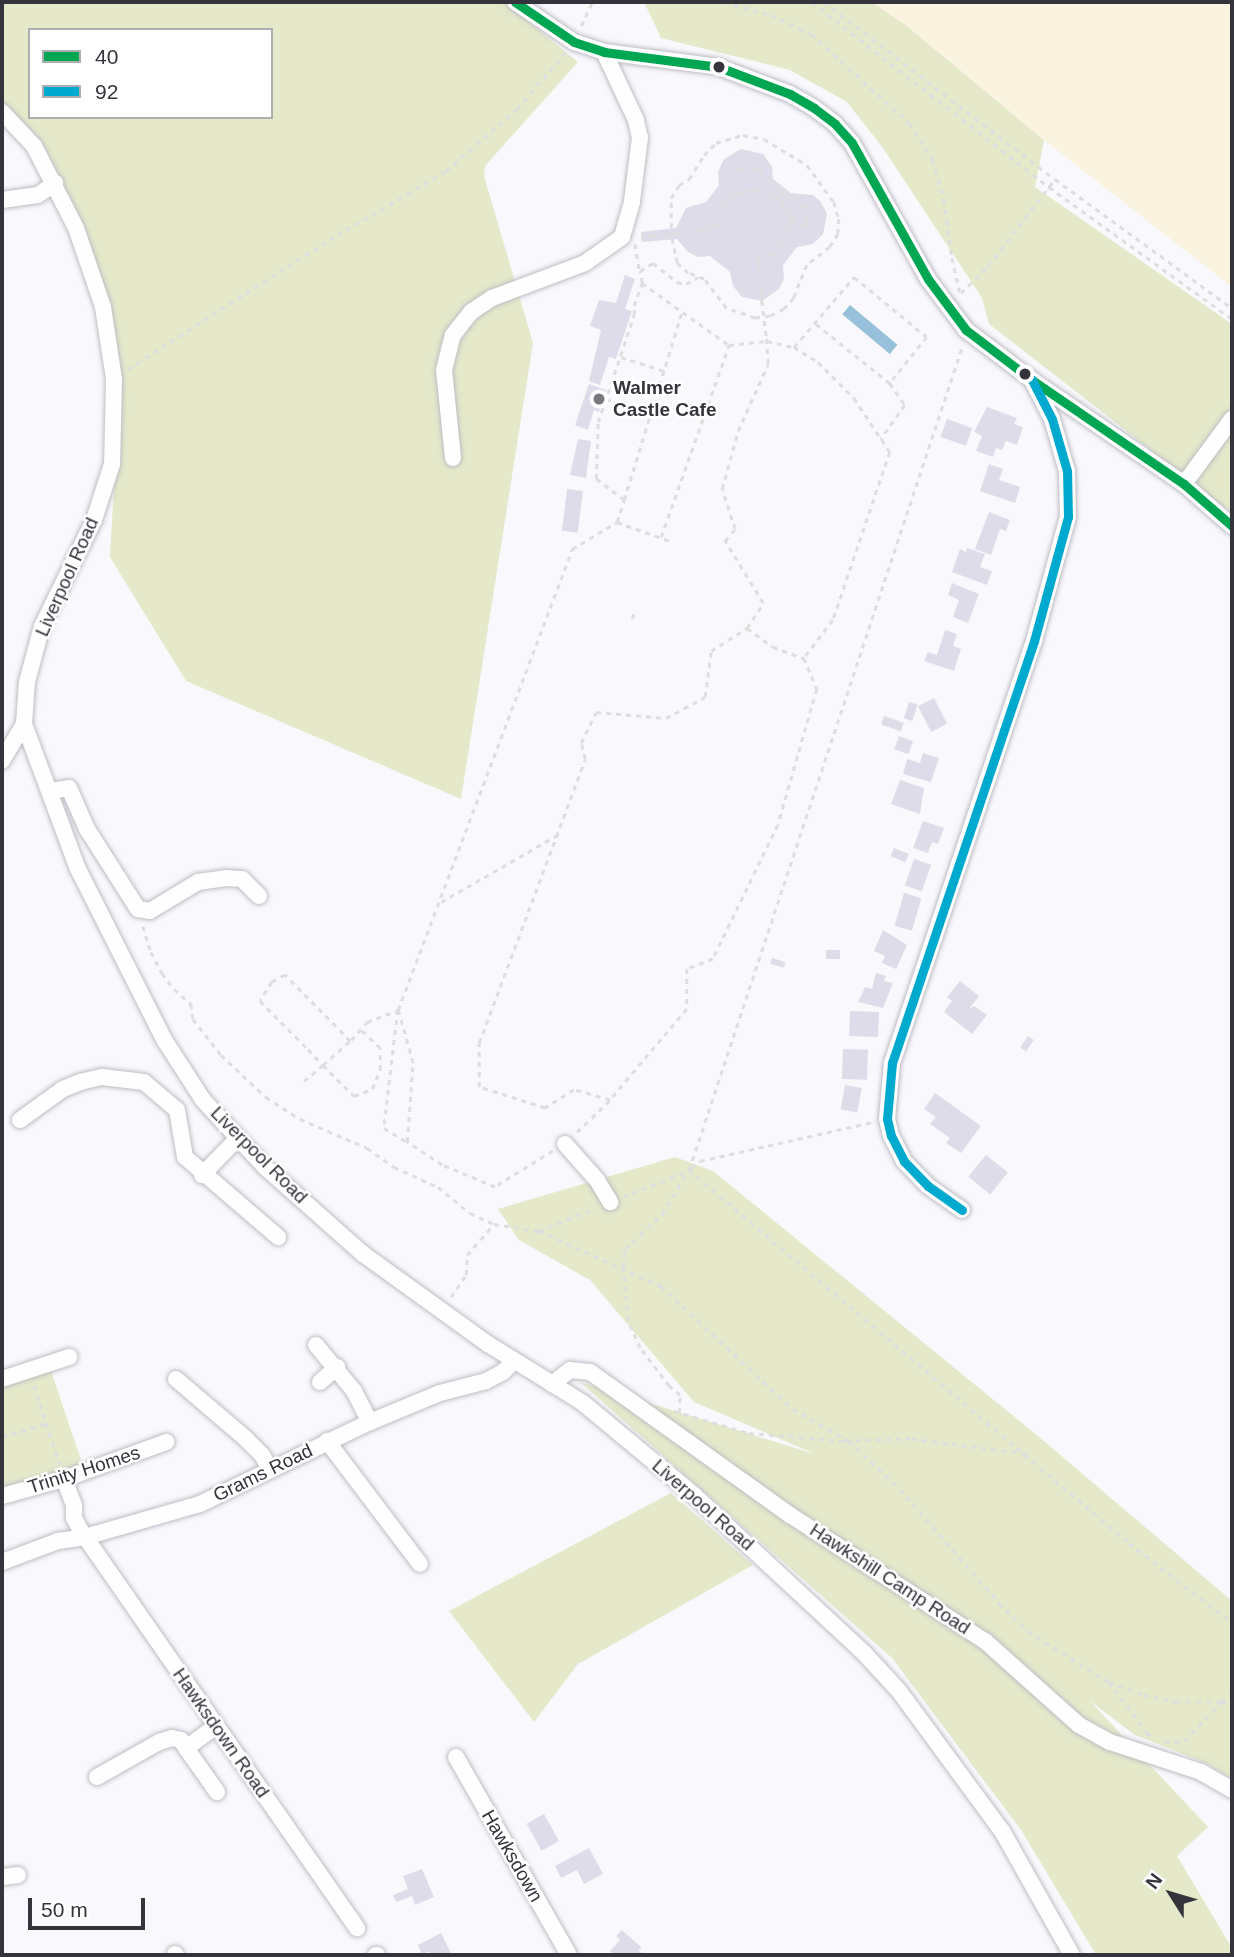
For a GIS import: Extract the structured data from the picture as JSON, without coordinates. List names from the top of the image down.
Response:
{
  "streets": {
    "street": [
      "Liverpool Road",
      "Trinity Homes",
      "Grams Road",
      "Hawkshill Camp Road",
      "Hawksdown Road",
      "Hawksdown"
    ]
  },
  "crossings": [
    ["Liverpool Road", "Grams Road"],
    ["Liverpool Road", "Hawkshill Camp Road"],
    ["Trinity Homes", "Hawksdown Road"],
    ["Grams Road", "Hawksdown Road"]
  ],
  "places": ["Walmer Castle Cafe"],
  "lines": ["transit line 40", "transit line 92"],
  "legend": ["40", "92"],
  "scale_bar": "50 m",
  "north": "top left"
}
